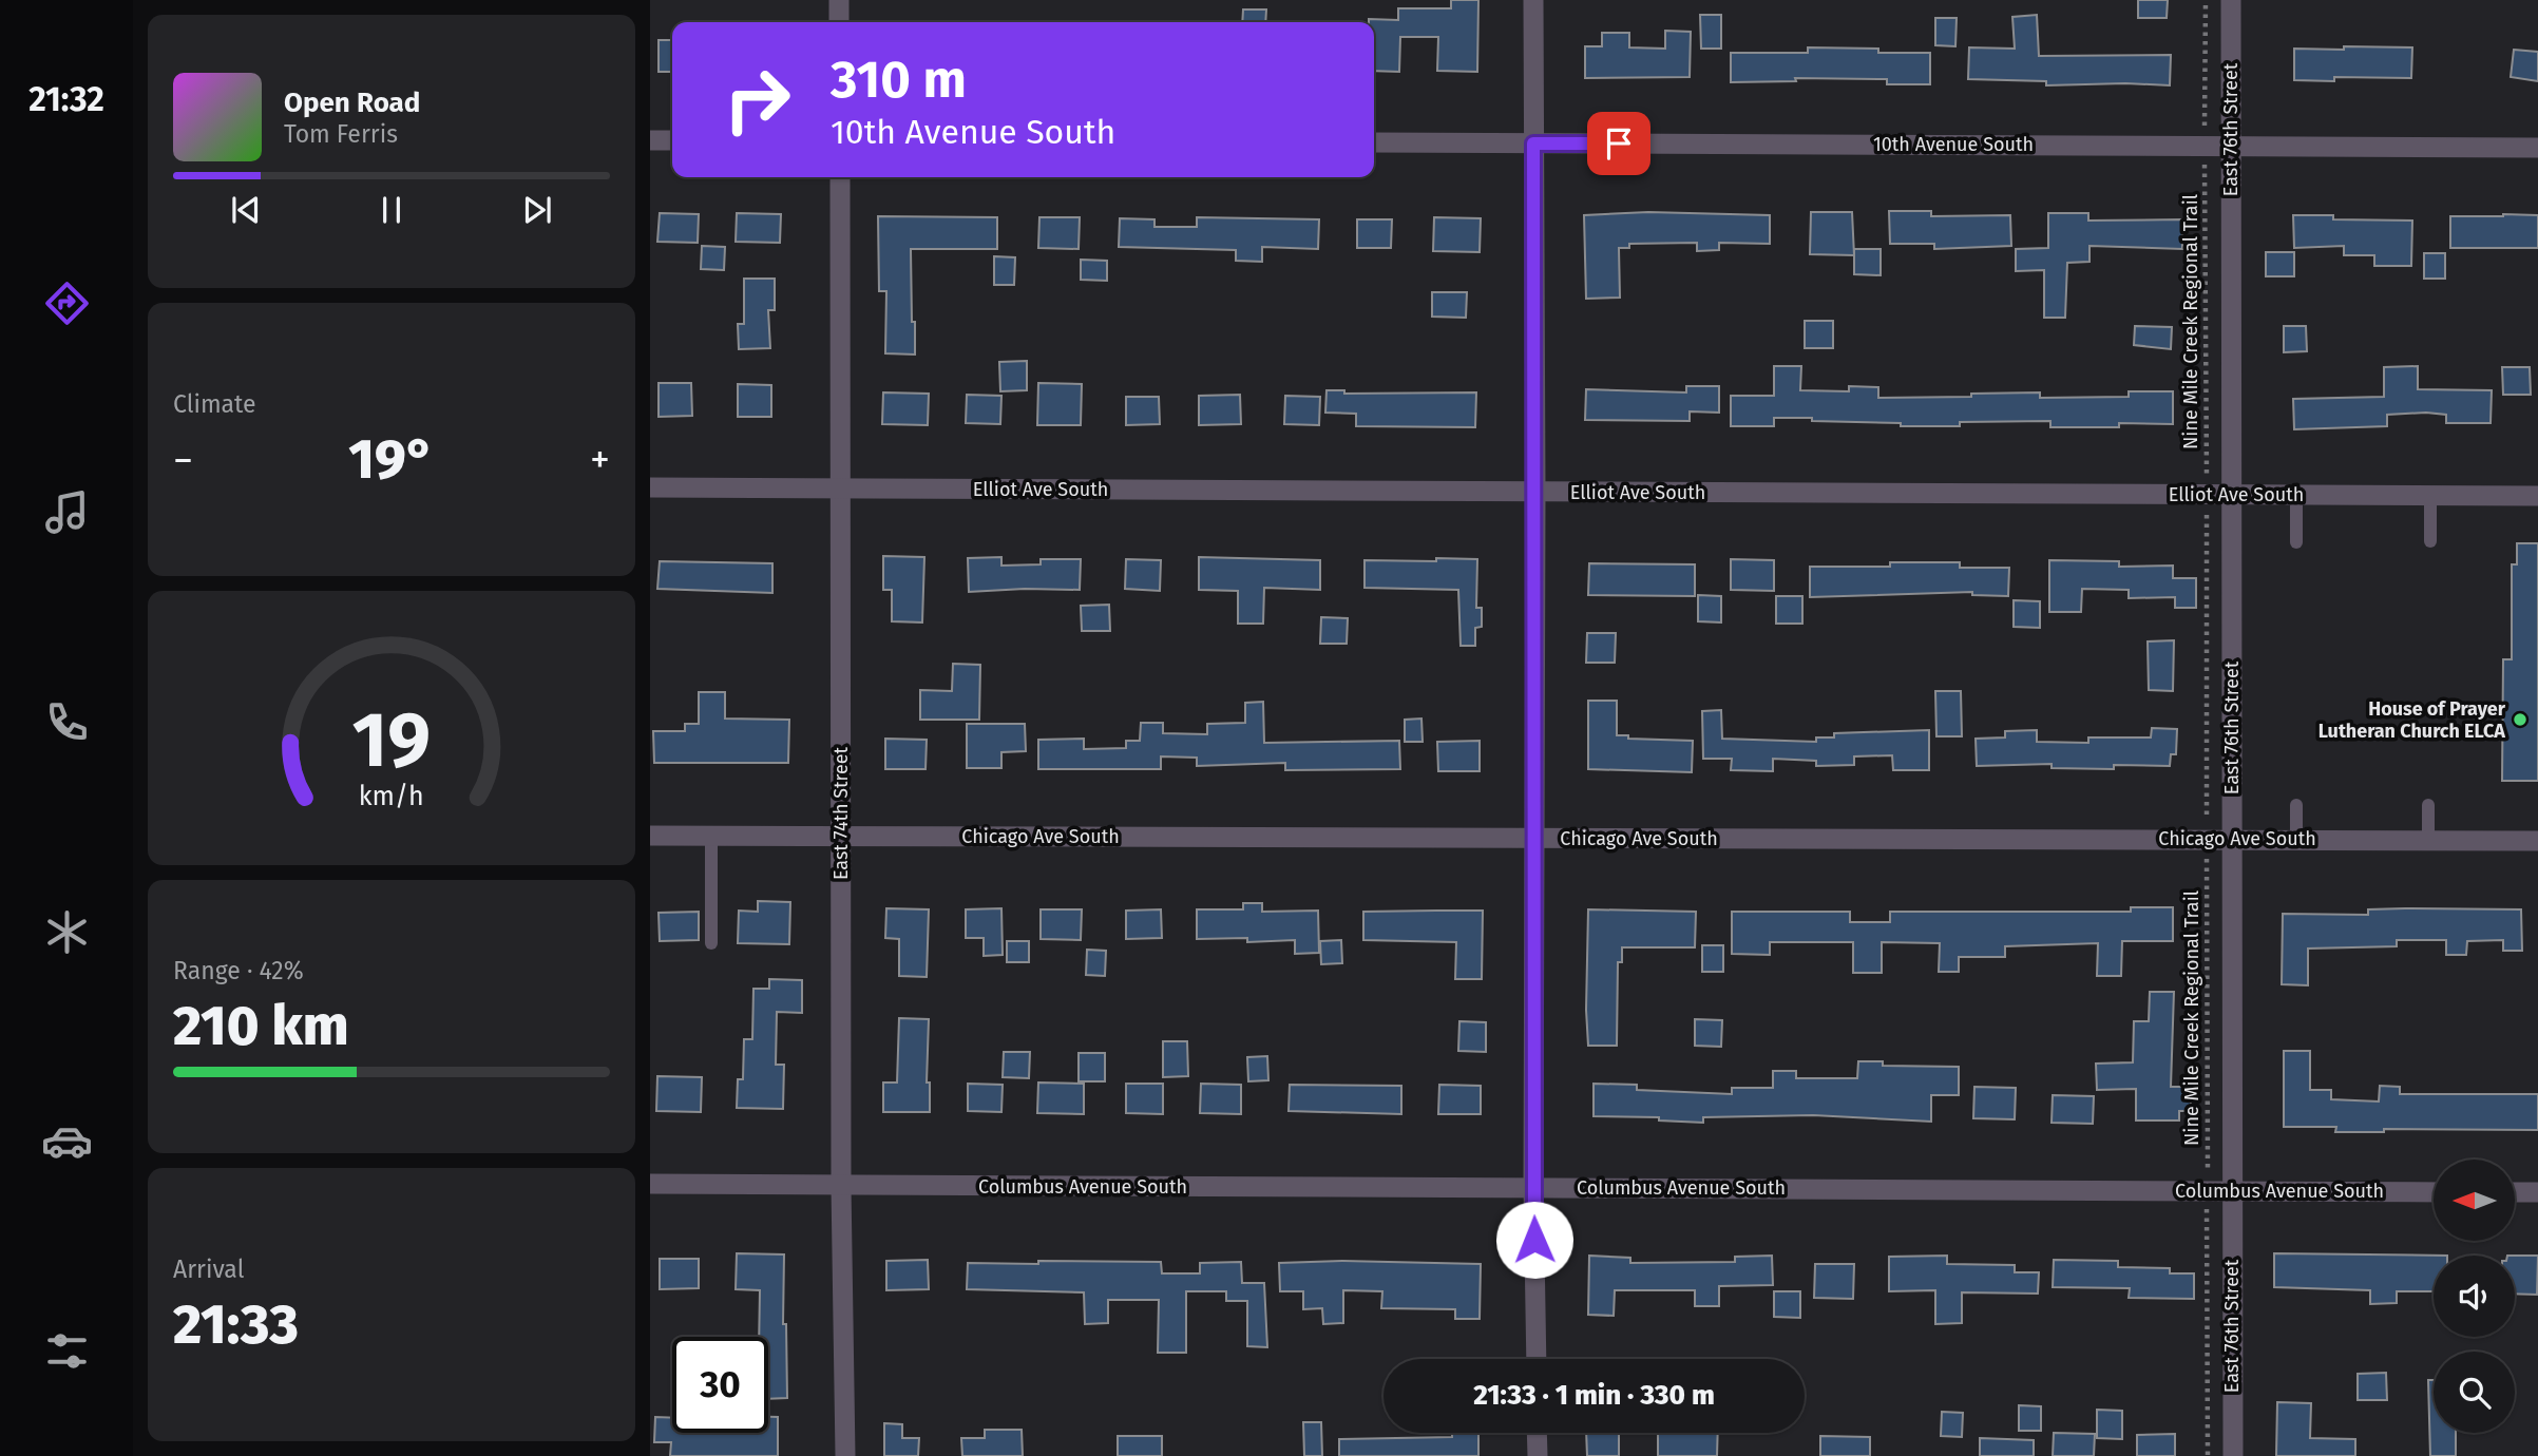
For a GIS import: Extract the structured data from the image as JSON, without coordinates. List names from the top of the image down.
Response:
{
  "streets": {
    "street": [
      "East 76th Street",
      "10th Avenue South",
      "Elliot Ave South",
      "East 74th Street",
      "Chicago Ave South",
      "Columbus Avenue South"
    ],
    "path": ["Nine Mile Creek Regional Trail"]
  },
  "crossings": [
    ["East 76th Street", "10th Avenue South"],
    ["East 76th Street", "Elliot Ave South"],
    ["East 76th Street", "Chicago Ave South"],
    ["East 76th Street", "Columbus Avenue South"],
    ["Elliot Ave South", "East 74th Street"],
    ["East 74th Street", "Chicago Ave South"],
    ["East 74th Street", "Columbus Avenue South"]
  ],
  "places": ["House of Prayer Lutheran Church ELCA"],
  "north": "left",
  "page": {
    "tabs": "21:32",
    "turn": ["310 m", "10th Avenue South"],
    "song": ["Open Road", "Tom Ferris"],
    "tile": [
      "Climate",
      ["Range · 42%", "210 km"],
      ["Arrival", "21:33"]
    ],
    "heat": ["−", "19°", "+"],
    "limit": "30",
    "trip": "21:33 · 1 min · 330 m",
    "gauge": ["19", "km/h"]
  }
}
